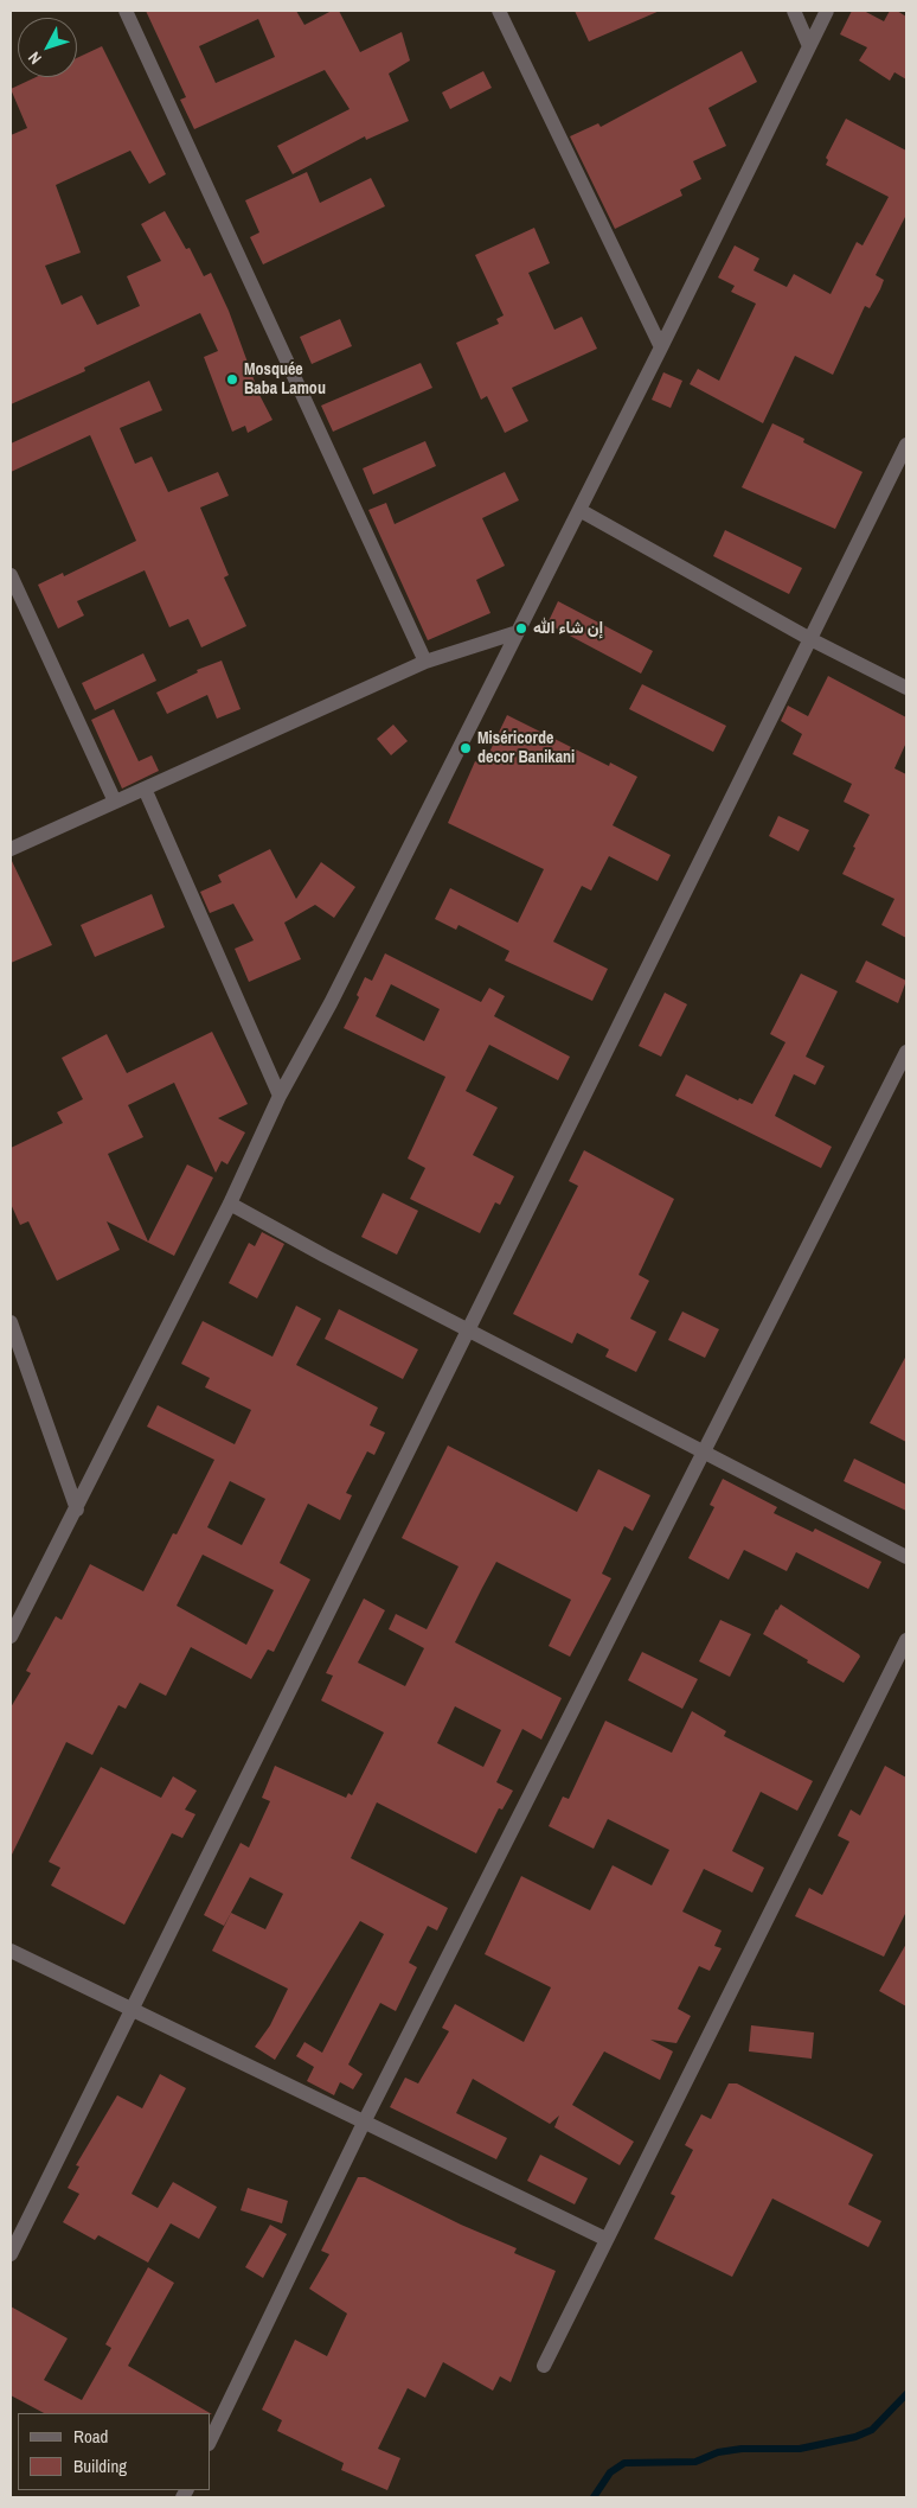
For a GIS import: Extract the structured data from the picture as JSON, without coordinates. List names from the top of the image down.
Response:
{
  "places": ["Mosquée Baba Lamou", "إن شاء الله", "Miséricorde decor Banikani"],
  "legend": ["Road", "Building"],
  "north": "bottom left"
}
